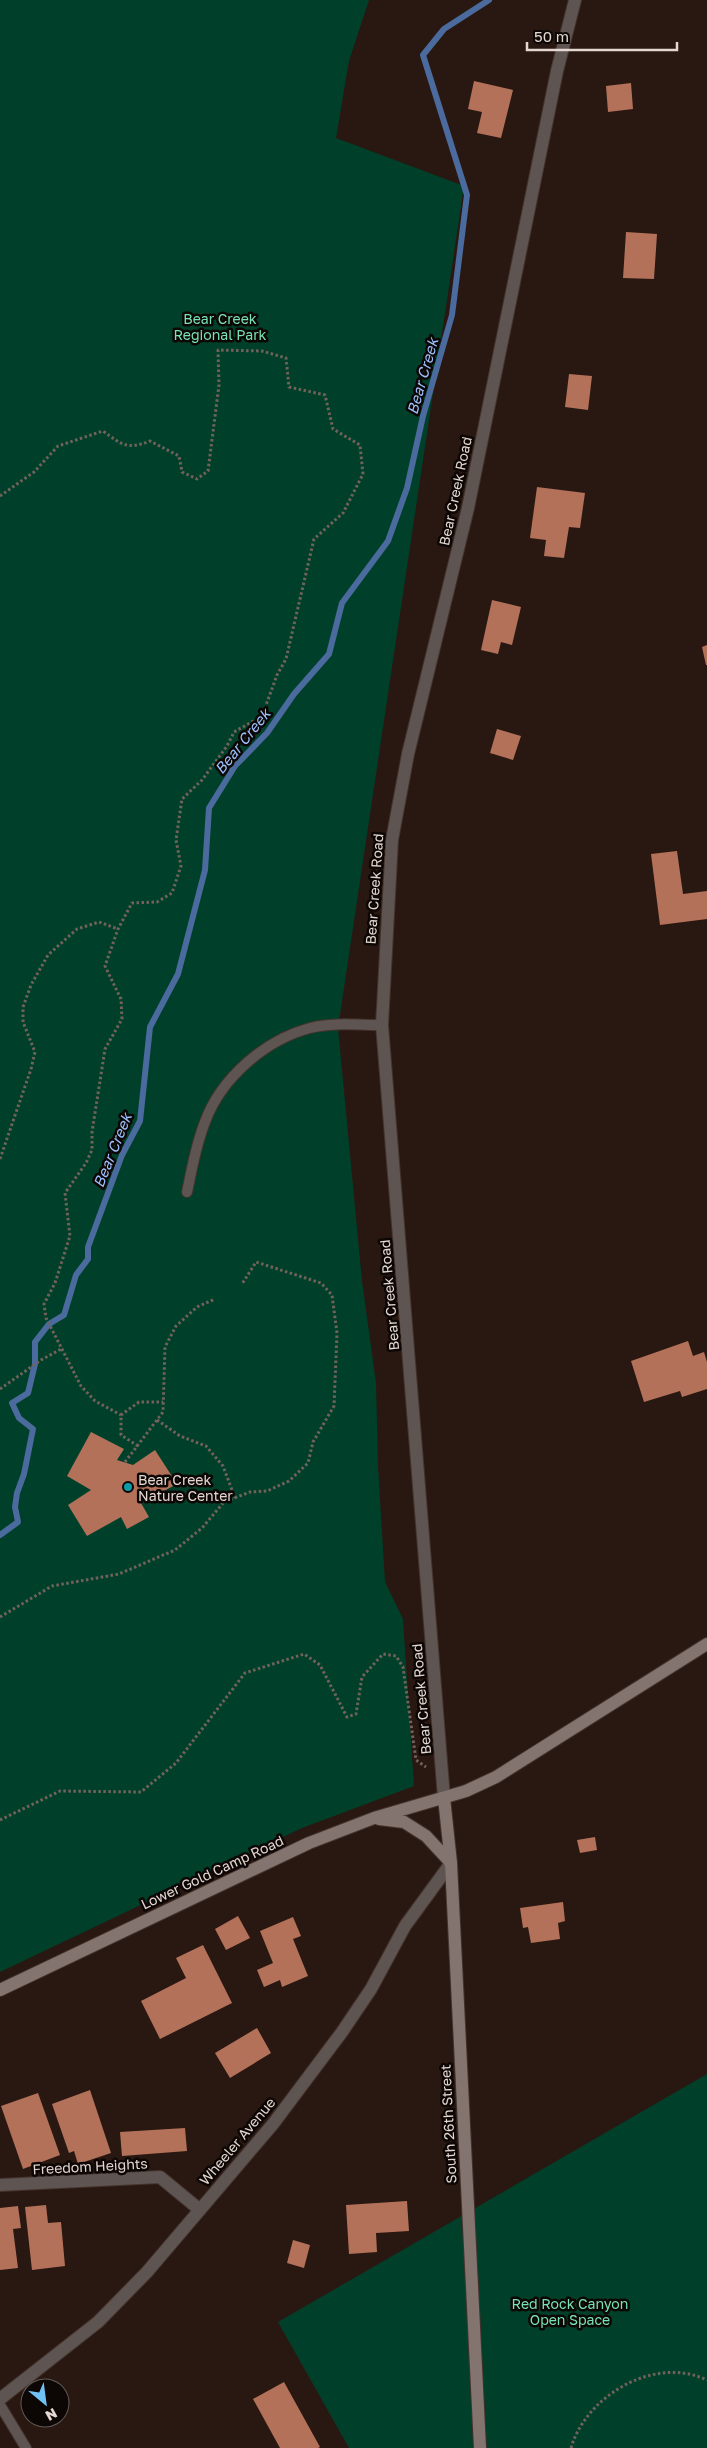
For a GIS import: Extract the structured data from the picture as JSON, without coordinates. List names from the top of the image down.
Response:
{
  "streets": {
    "street": [
      "Bear Creek Road",
      "Lower Gold Camp Road",
      "South 26th Street",
      "Wheeler Avenue",
      "Freedom Heights"
    ]
  },
  "crossings": [
    ["Bear Creek Road", "Lower Gold Camp Road"],
    ["Bear Creek Road", "South 26th Street"],
    ["Lower Gold Camp Road", "South 26th Street"],
    ["South 26th Street", "Wheeler Avenue"],
    ["Wheeler Avenue", "Freedom Heights"]
  ],
  "water": ["Bear Creek"],
  "parks": ["Bear Creek Regional Park", "Red Rock Canyon Open Space"],
  "places": ["Bear Creek Nature Center"],
  "scale_bar": "50 m",
  "north": "bottom right"
}
